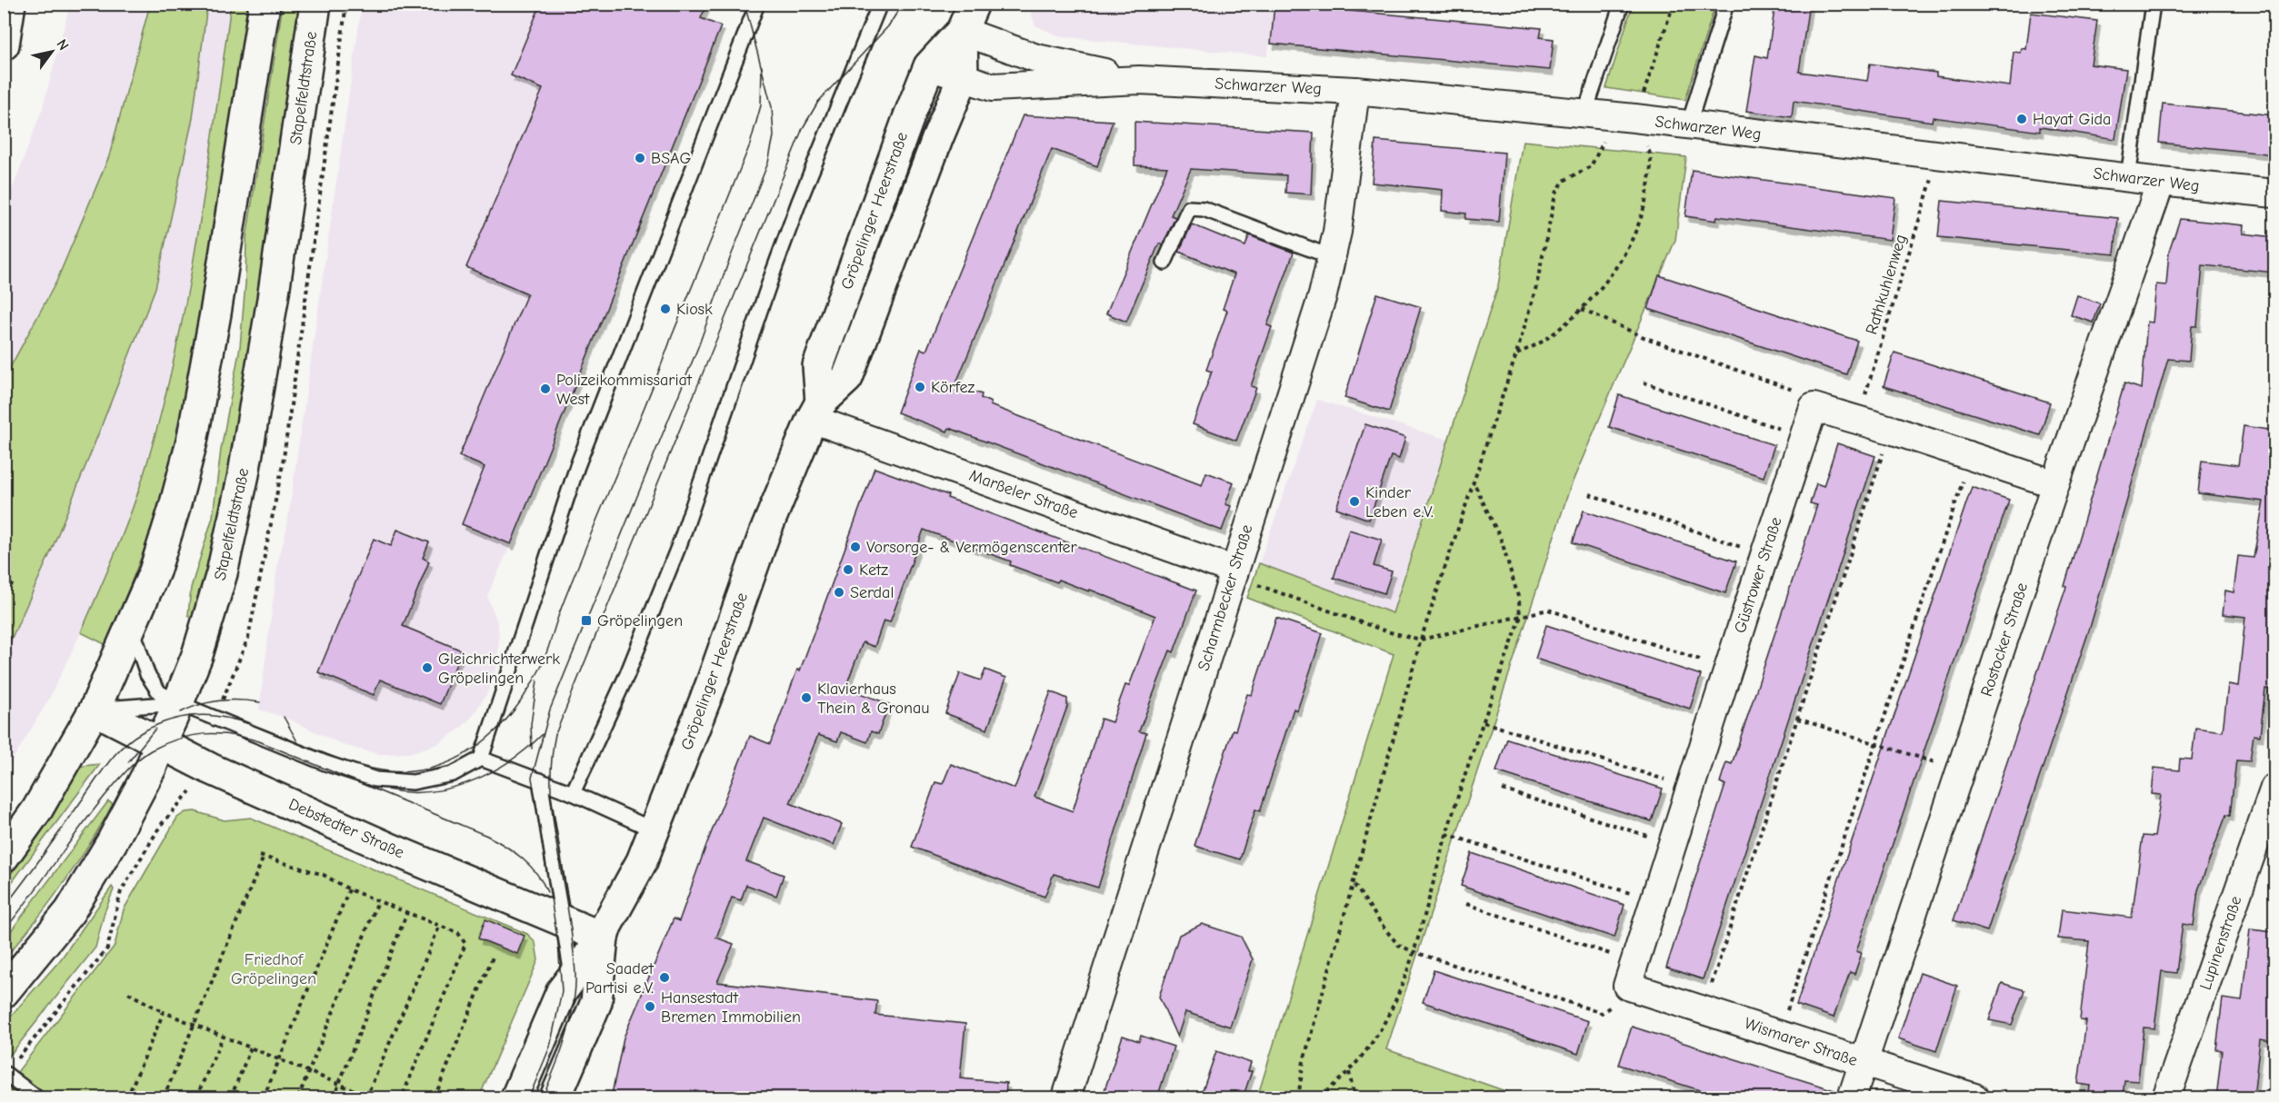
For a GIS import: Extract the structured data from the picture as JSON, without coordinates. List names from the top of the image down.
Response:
{
  "streets": {
    "main road": ["Stapelfeldtstraße", "Gröpelinger Heerstraße", "Debstedter Straße"],
    "street": [
      "Schwarzer Weg",
      "Marßeler Straße",
      "Güstrower Straße",
      "Scharmbecker Straße",
      "Rostocker Straße",
      "Lupinenstraße",
      "Wismarer Straße"
    ],
    "path": ["Rathkuhlenweg"]
  },
  "crossings": [
    ["Schwarzer Weg", "Gröpelinger Heerstraße"],
    ["Schwarzer Weg", "Rathkuhlenweg"],
    ["Schwarzer Weg", "Scharmbecker Straße"],
    ["Schwarzer Weg", "Rostocker Straße"],
    ["Stapelfeldtstraße", "Debstedter Straße"],
    ["Gröpelinger Heerstraße", "Marßeler Straße"],
    ["Gröpelinger Heerstraße", "Debstedter Straße"],
    ["Marßeler Straße", "Scharmbecker Straße"],
    ["Güstrower Straße", "Wismarer Straße"],
    ["Rostocker Straße", "Wismarer Straße"]
  ],
  "parks": ["Friedhof Gröpelingen"],
  "places": {
    "other": [
      "Hayat Gida",
      "BSAG",
      "Kiosk",
      "Körfez",
      "Polizeikommissariat West",
      "Kinder Leben e.V.",
      "Vorsorge- & Vermögenscenter",
      "Ketz",
      "Serdal",
      "Gleichrichterwerk Gröpelingen",
      "Klavierhaus Thein & Gronau",
      "Saadet Partisi e.V.",
      "Hansestadt Bremen Immobilien"
    ],
    "transit": ["Gröpelingen"]
  },
  "north": "top right"
}
